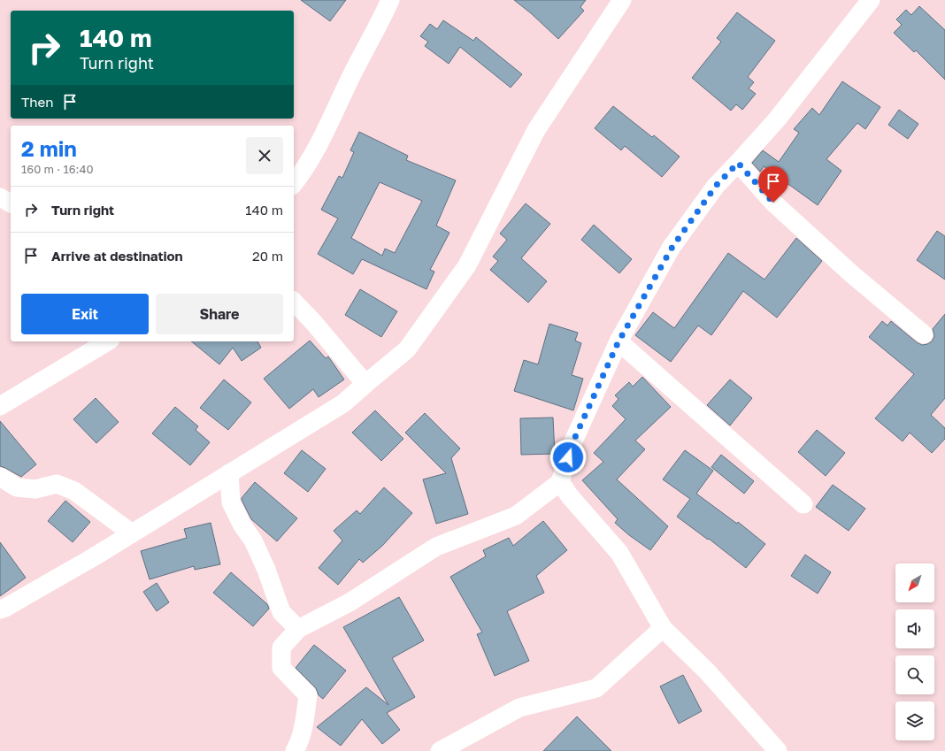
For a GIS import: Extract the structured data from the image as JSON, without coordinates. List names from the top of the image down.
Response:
{
  "north": "bottom left",
  "page": {
    "turn": ["140 m", "Turn right"],
    "then": "Then",
    "heading": ["2 min", "160 m · 16:40"],
    "list": [
      {
        "name": "Turn right",
        "value": "140 m"
      },
      {
        "name": "Arrive at destination",
        "value": "20 m"
      }
    ],
    "buttons": ["Exit", "Share"]
  }
}
